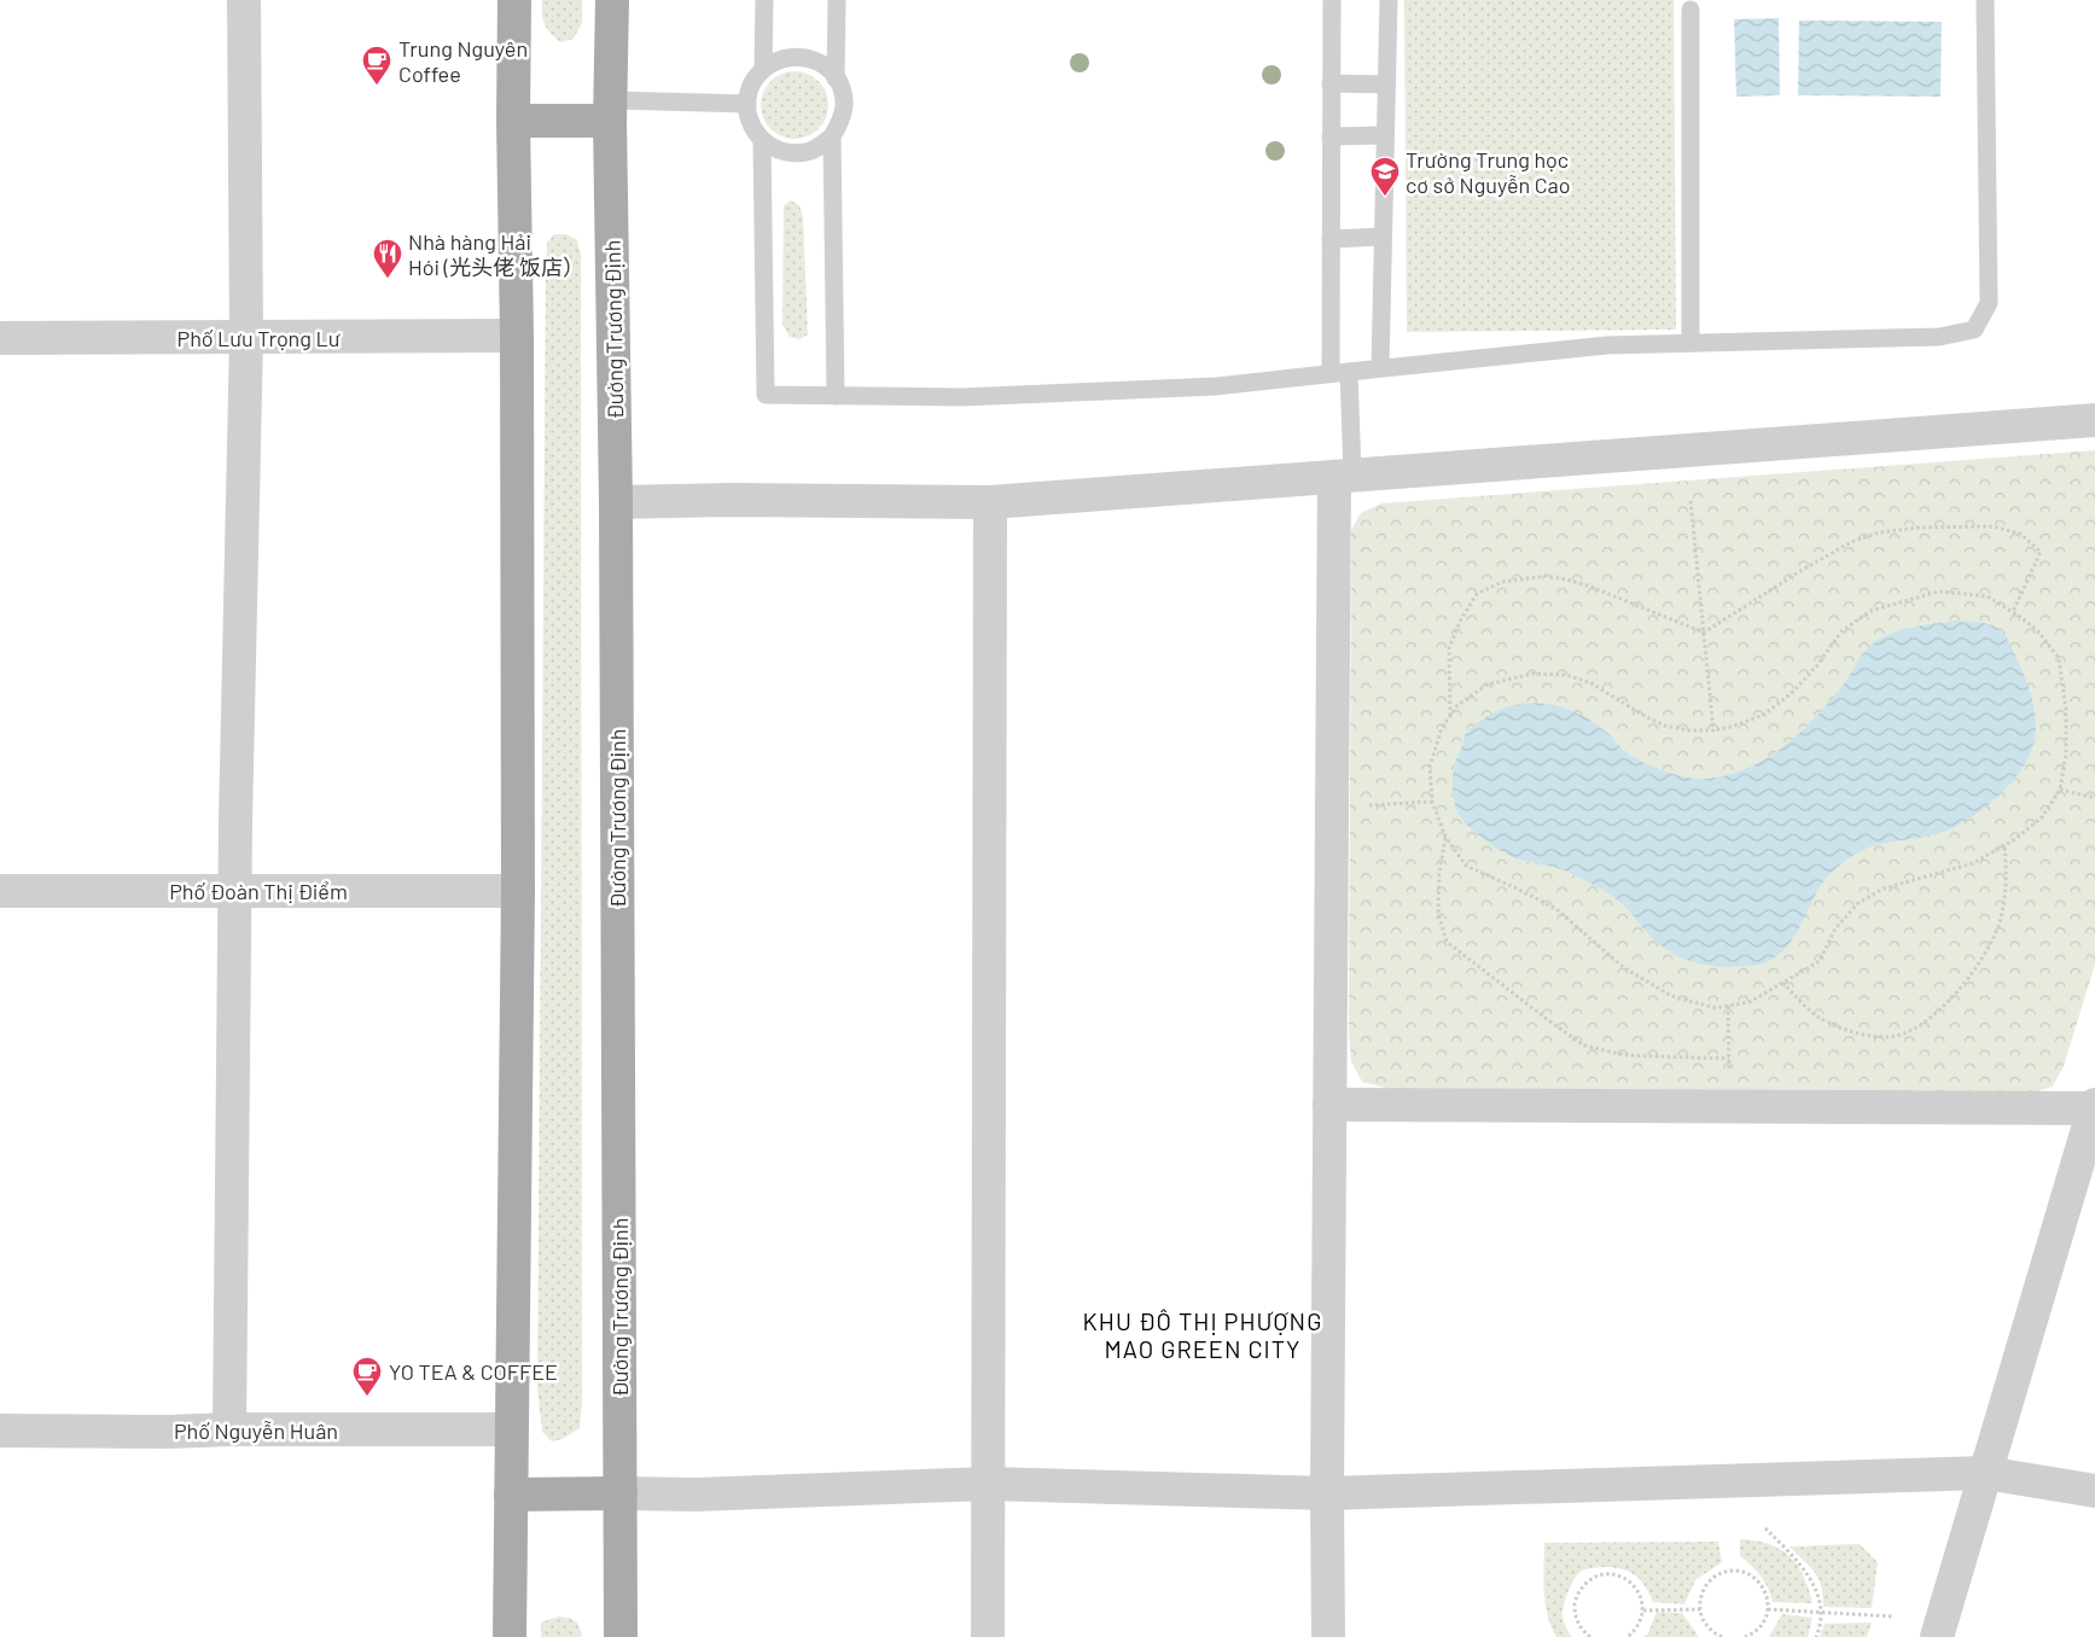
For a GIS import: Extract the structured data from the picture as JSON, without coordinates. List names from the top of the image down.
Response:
{
  "streets": {
    "main road": ["Đường Trương Định"],
    "street": ["Phố Lưu Trọng Lư", "Phố Đoàn Thị Điểm", "Phố Nguyễn Huân"]
  },
  "districts": ["KHU ĐÔ THỊ PHƯỢNG MAO GREEN CITY"],
  "places": {
    "cafe": ["Trung Nguyên Coffee", "YO TEA & COFFEE"],
    "school or university": ["Trường Trung học cơ sở Nguyễn Cao"],
    "restaurant": ["Nhà hàng Hải Hói (光头佬 饭店）"]
  }
}
